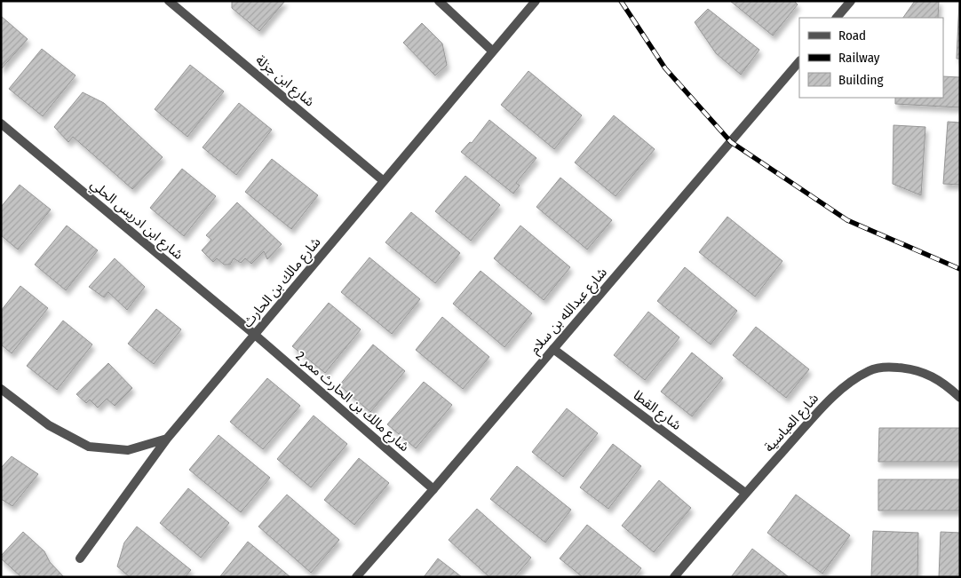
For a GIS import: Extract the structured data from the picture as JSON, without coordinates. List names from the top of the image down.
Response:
{
  "streets": {
    "street": [
      "شارع ابن جزلة",
      "شارع ابن ادريس الحلي",
      "شارع مالك بن الحارث",
      "شارع عبدالله بن سلام",
      "شارع مالك بن الحارث ممر 2",
      "شارع القطا",
      "شارع العباسية"
    ]
  },
  "crossings": [
    ["شارع ابن جزلة", "شارع مالك بن الحارث"],
    ["شارع ابن ادريس الحلي", "شارع مالك بن الحارث"],
    ["شارع ابن ادريس الحلي", "شارع مالك بن الحارث ممر 2"],
    ["شارع مالك بن الحارث", "شارع مالك بن الحارث ممر 2"],
    ["شارع عبدالله بن سلام", "شارع مالك بن الحارث ممر 2"],
    ["شارع عبدالله بن سلام", "شارع القطا"],
    ["شارع القطا", "شارع العباسية"]
  ],
  "legend": ["Road", "Railway", "Building"]
}
